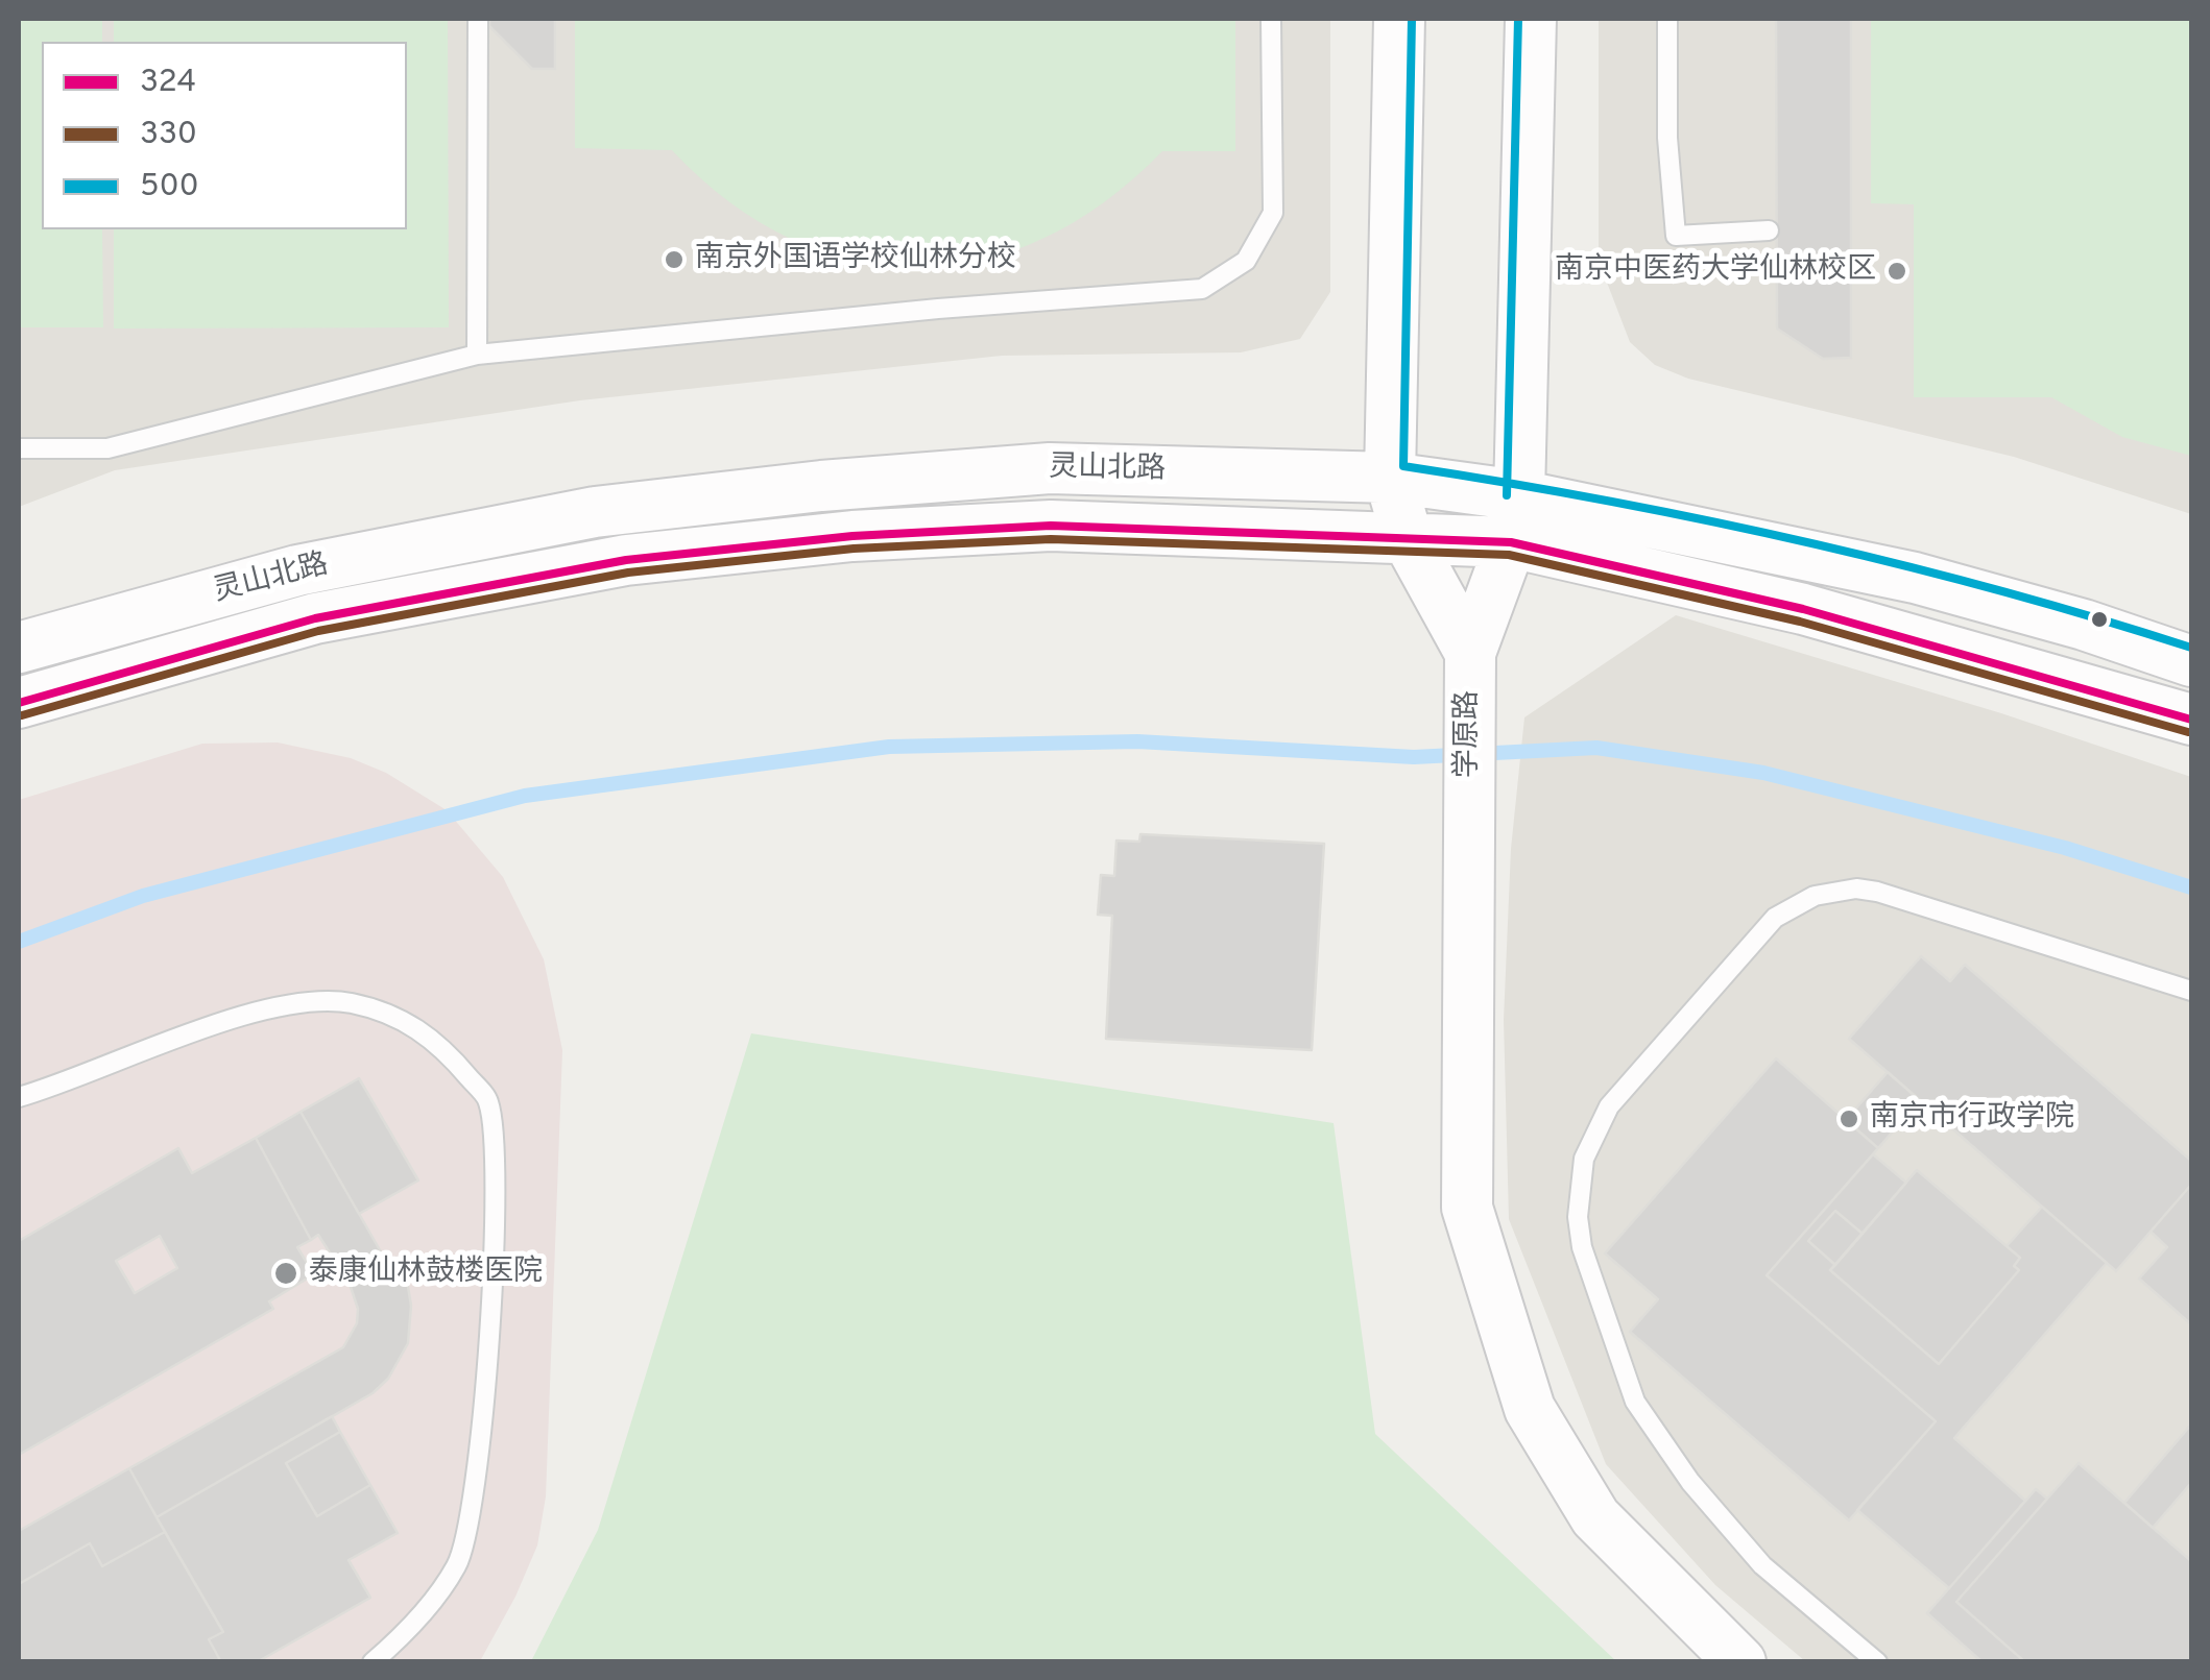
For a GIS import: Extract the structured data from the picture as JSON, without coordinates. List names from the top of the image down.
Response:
{
  "streets": {
    "main road": ["灵山北路", "学原路"]
  },
  "crossings": [
    ["灵山北路", "学原路"]
  ],
  "places": [
    "南京外国语学校仙林分校",
    "南京中医药大学仙林校区",
    "南京市行政学院",
    "泰康仙林鼓楼医院"
  ],
  "lines": ["transit line 500", "transit line 324", "transit line 330"],
  "legend": ["324", "330", "500"]
}
